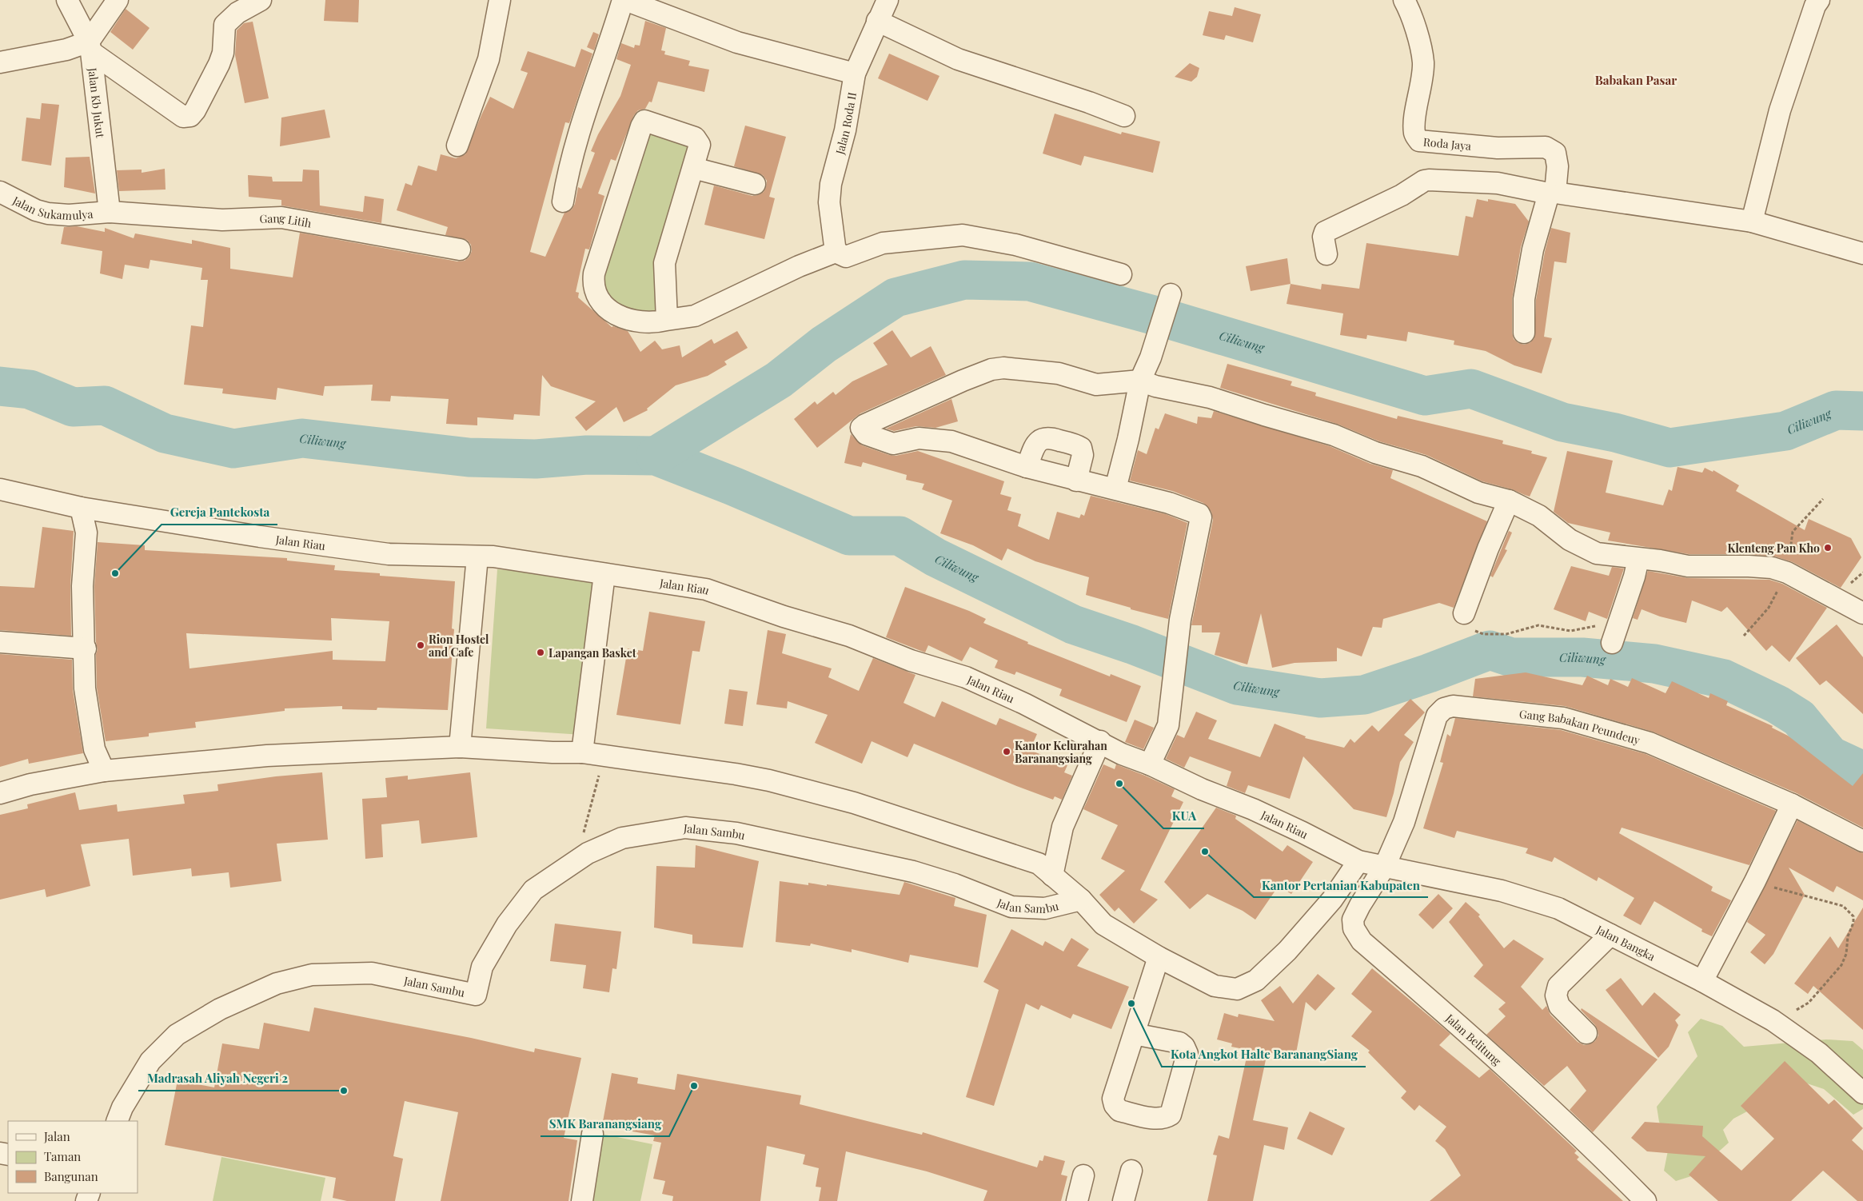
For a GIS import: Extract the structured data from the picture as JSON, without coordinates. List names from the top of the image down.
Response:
{
  "streets": {
    "street": [
      "Jalan Kb Jukut",
      "Jalan Roda II",
      "Roda Jaya",
      "Jalan Sukamulya",
      "Gang Litih",
      "Jalan Riau",
      "Gang Babakan Peundeuy",
      "Jalan Sambu",
      "Jalan Bangka",
      "Jalan Belitung"
    ]
  },
  "crossings": [
    ["Jalan Kb Jukut", "Jalan Sukamulya"],
    ["Jalan Kb Jukut", "Gang Litih"],
    ["Jalan Sukamulya", "Gang Litih"],
    ["Jalan Riau", "Jalan Bangka"],
    ["Gang Babakan Peundeuy", "Jalan Bangka"],
    ["Gang Babakan Peundeuy", "Jalan Belitung"],
    ["Jalan Bangka", "Jalan Belitung"]
  ],
  "districts": ["Babakan Pasar"],
  "water": ["Ciliwung"],
  "places": [
    "Klenteng Pan Kho",
    "Gereja Pantekosta",
    "Rion Hostel and Cafe",
    "Lapangan Basket",
    "Kantor Kelurahan Baranangsiang",
    "KUA",
    "Kantor Pertanian Kabupaten",
    "Kota Angkot Halte BaranangSiang",
    "SMK Baranangsiang",
    "Madrasah Aliyah Negeri 2"
  ],
  "legend": ["Jalan", "Taman", "Bangunan"]
}
